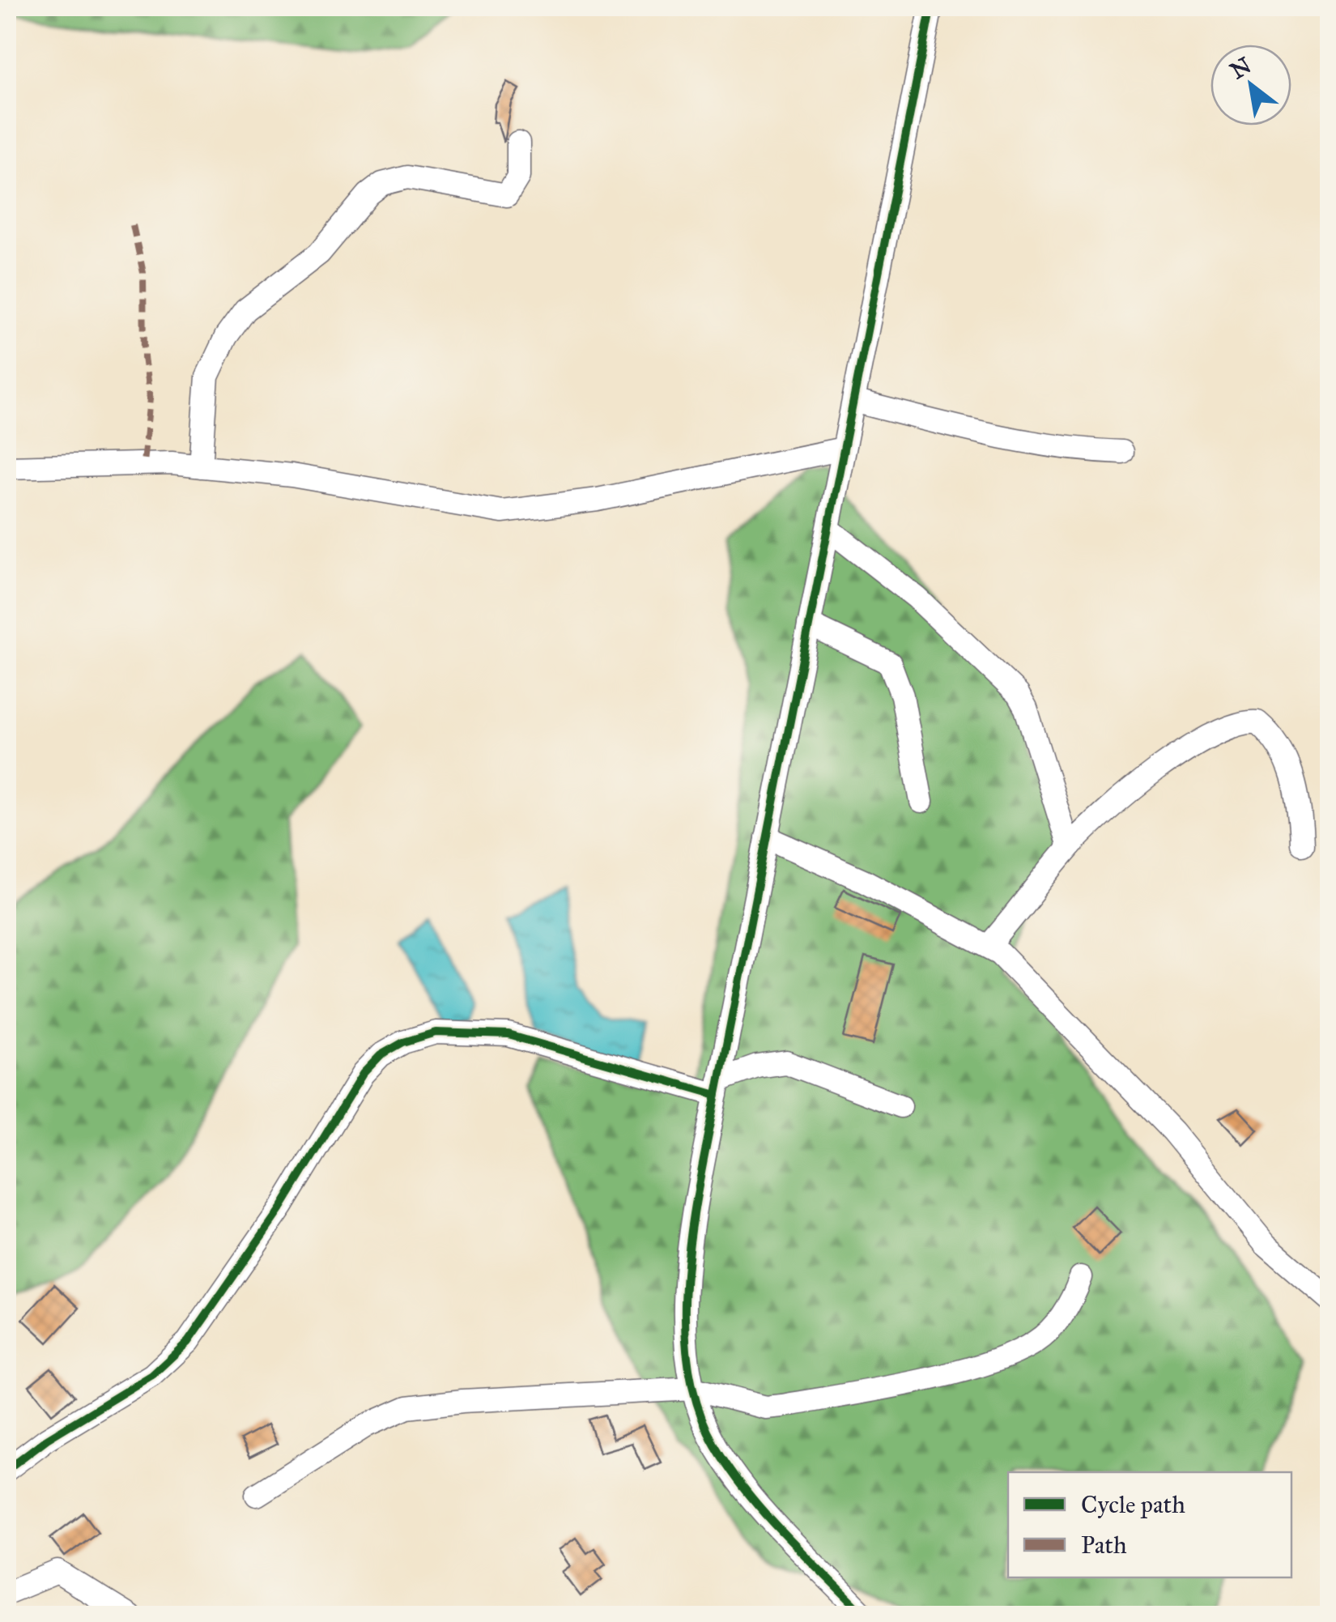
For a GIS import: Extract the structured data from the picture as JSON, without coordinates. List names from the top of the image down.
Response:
{
  "legend": ["Cycle path", "Path"],
  "north": "top left"
}
